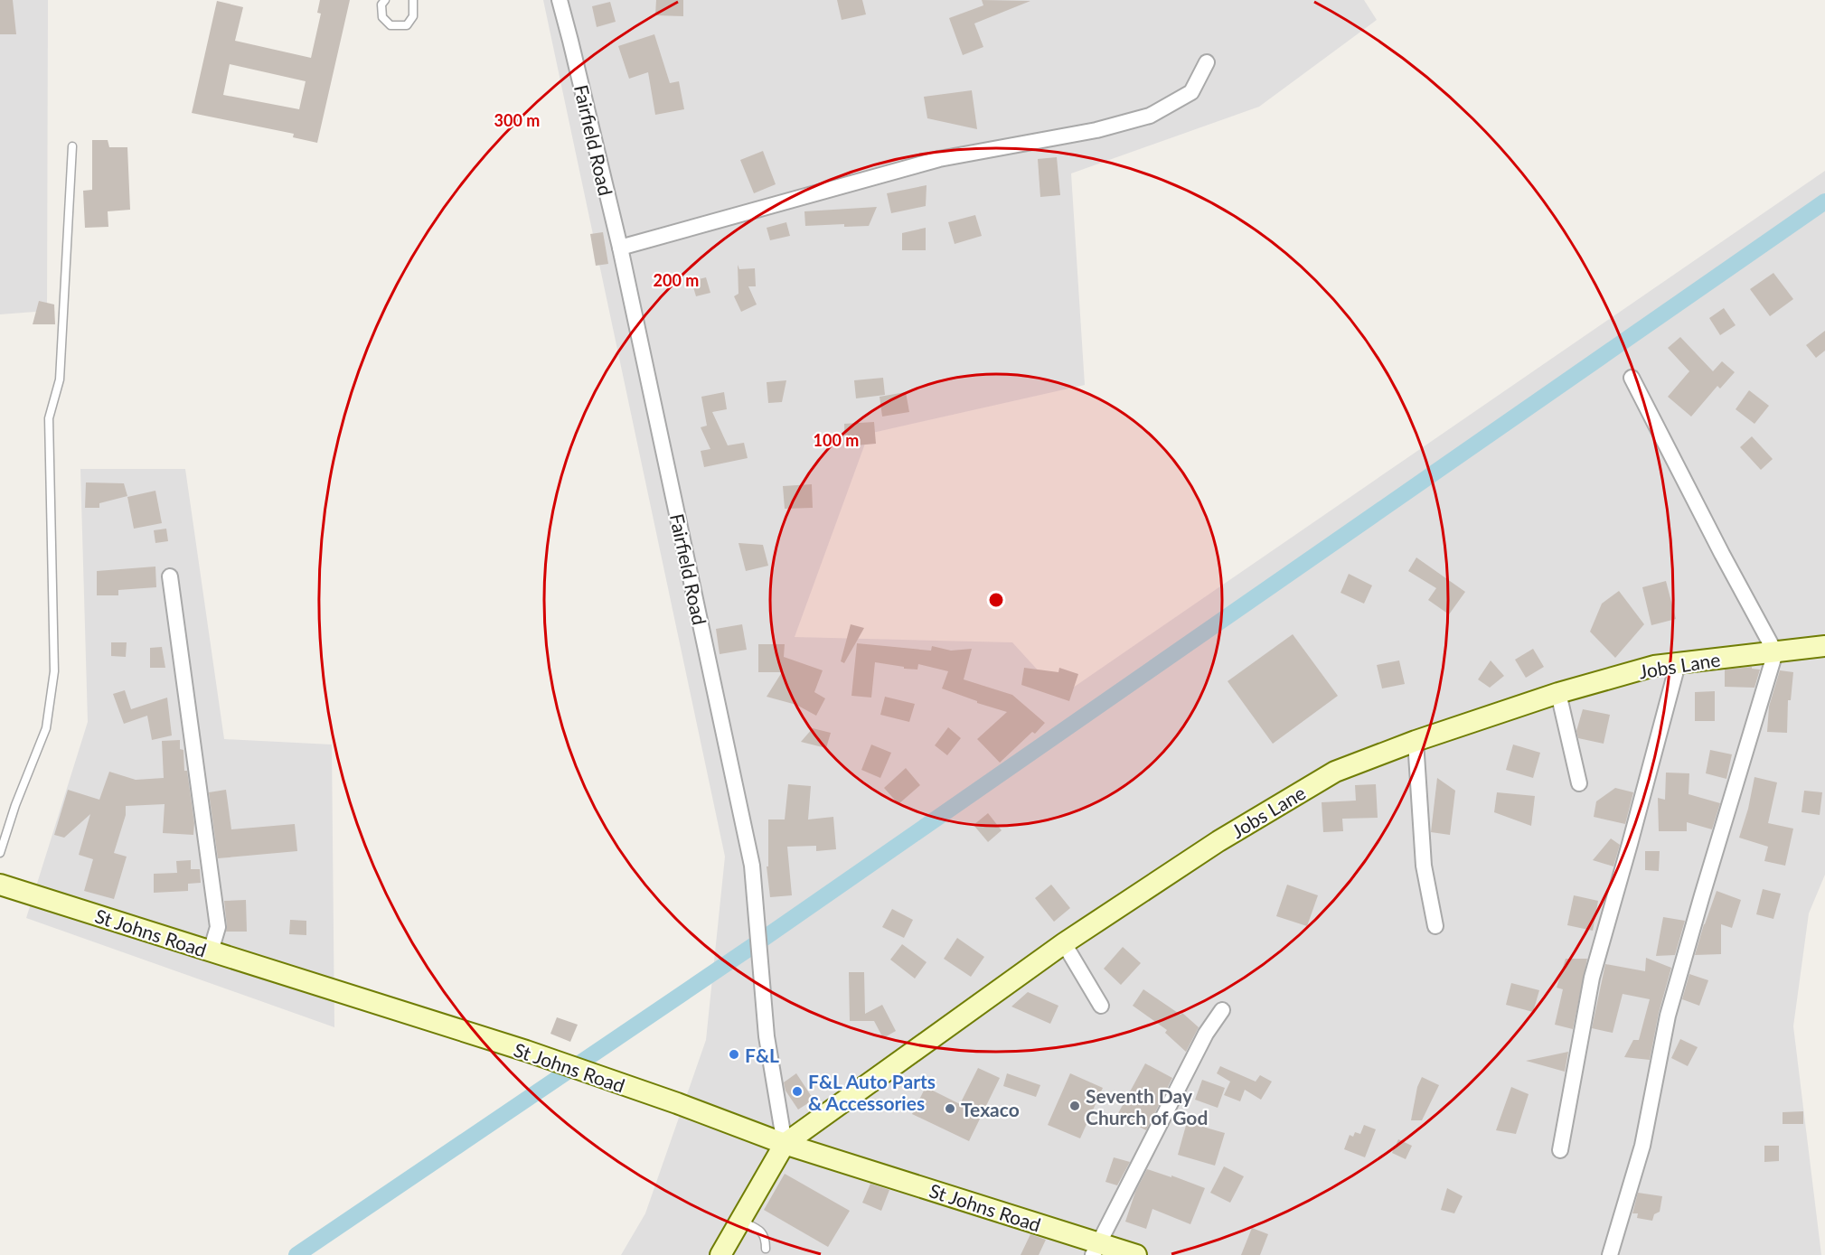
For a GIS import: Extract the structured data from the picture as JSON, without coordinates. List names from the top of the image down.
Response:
{
  "streets": {
    "main road": ["Jobs Lane", "St Johns Road"],
    "street": ["Fairfield Road"]
  },
  "crossings": [
    ["Fairfield Road", "Jobs Lane"],
    ["Fairfield Road", "St Johns Road"],
    ["Jobs Lane", "St Johns Road"]
  ],
  "places": [
    "F&L",
    "F&L Auto Parts & Accessories",
    "Seventh Day Church of God",
    "Texaco"
  ],
  "rings": ["300 m", "200 m", "100 m"]
}
